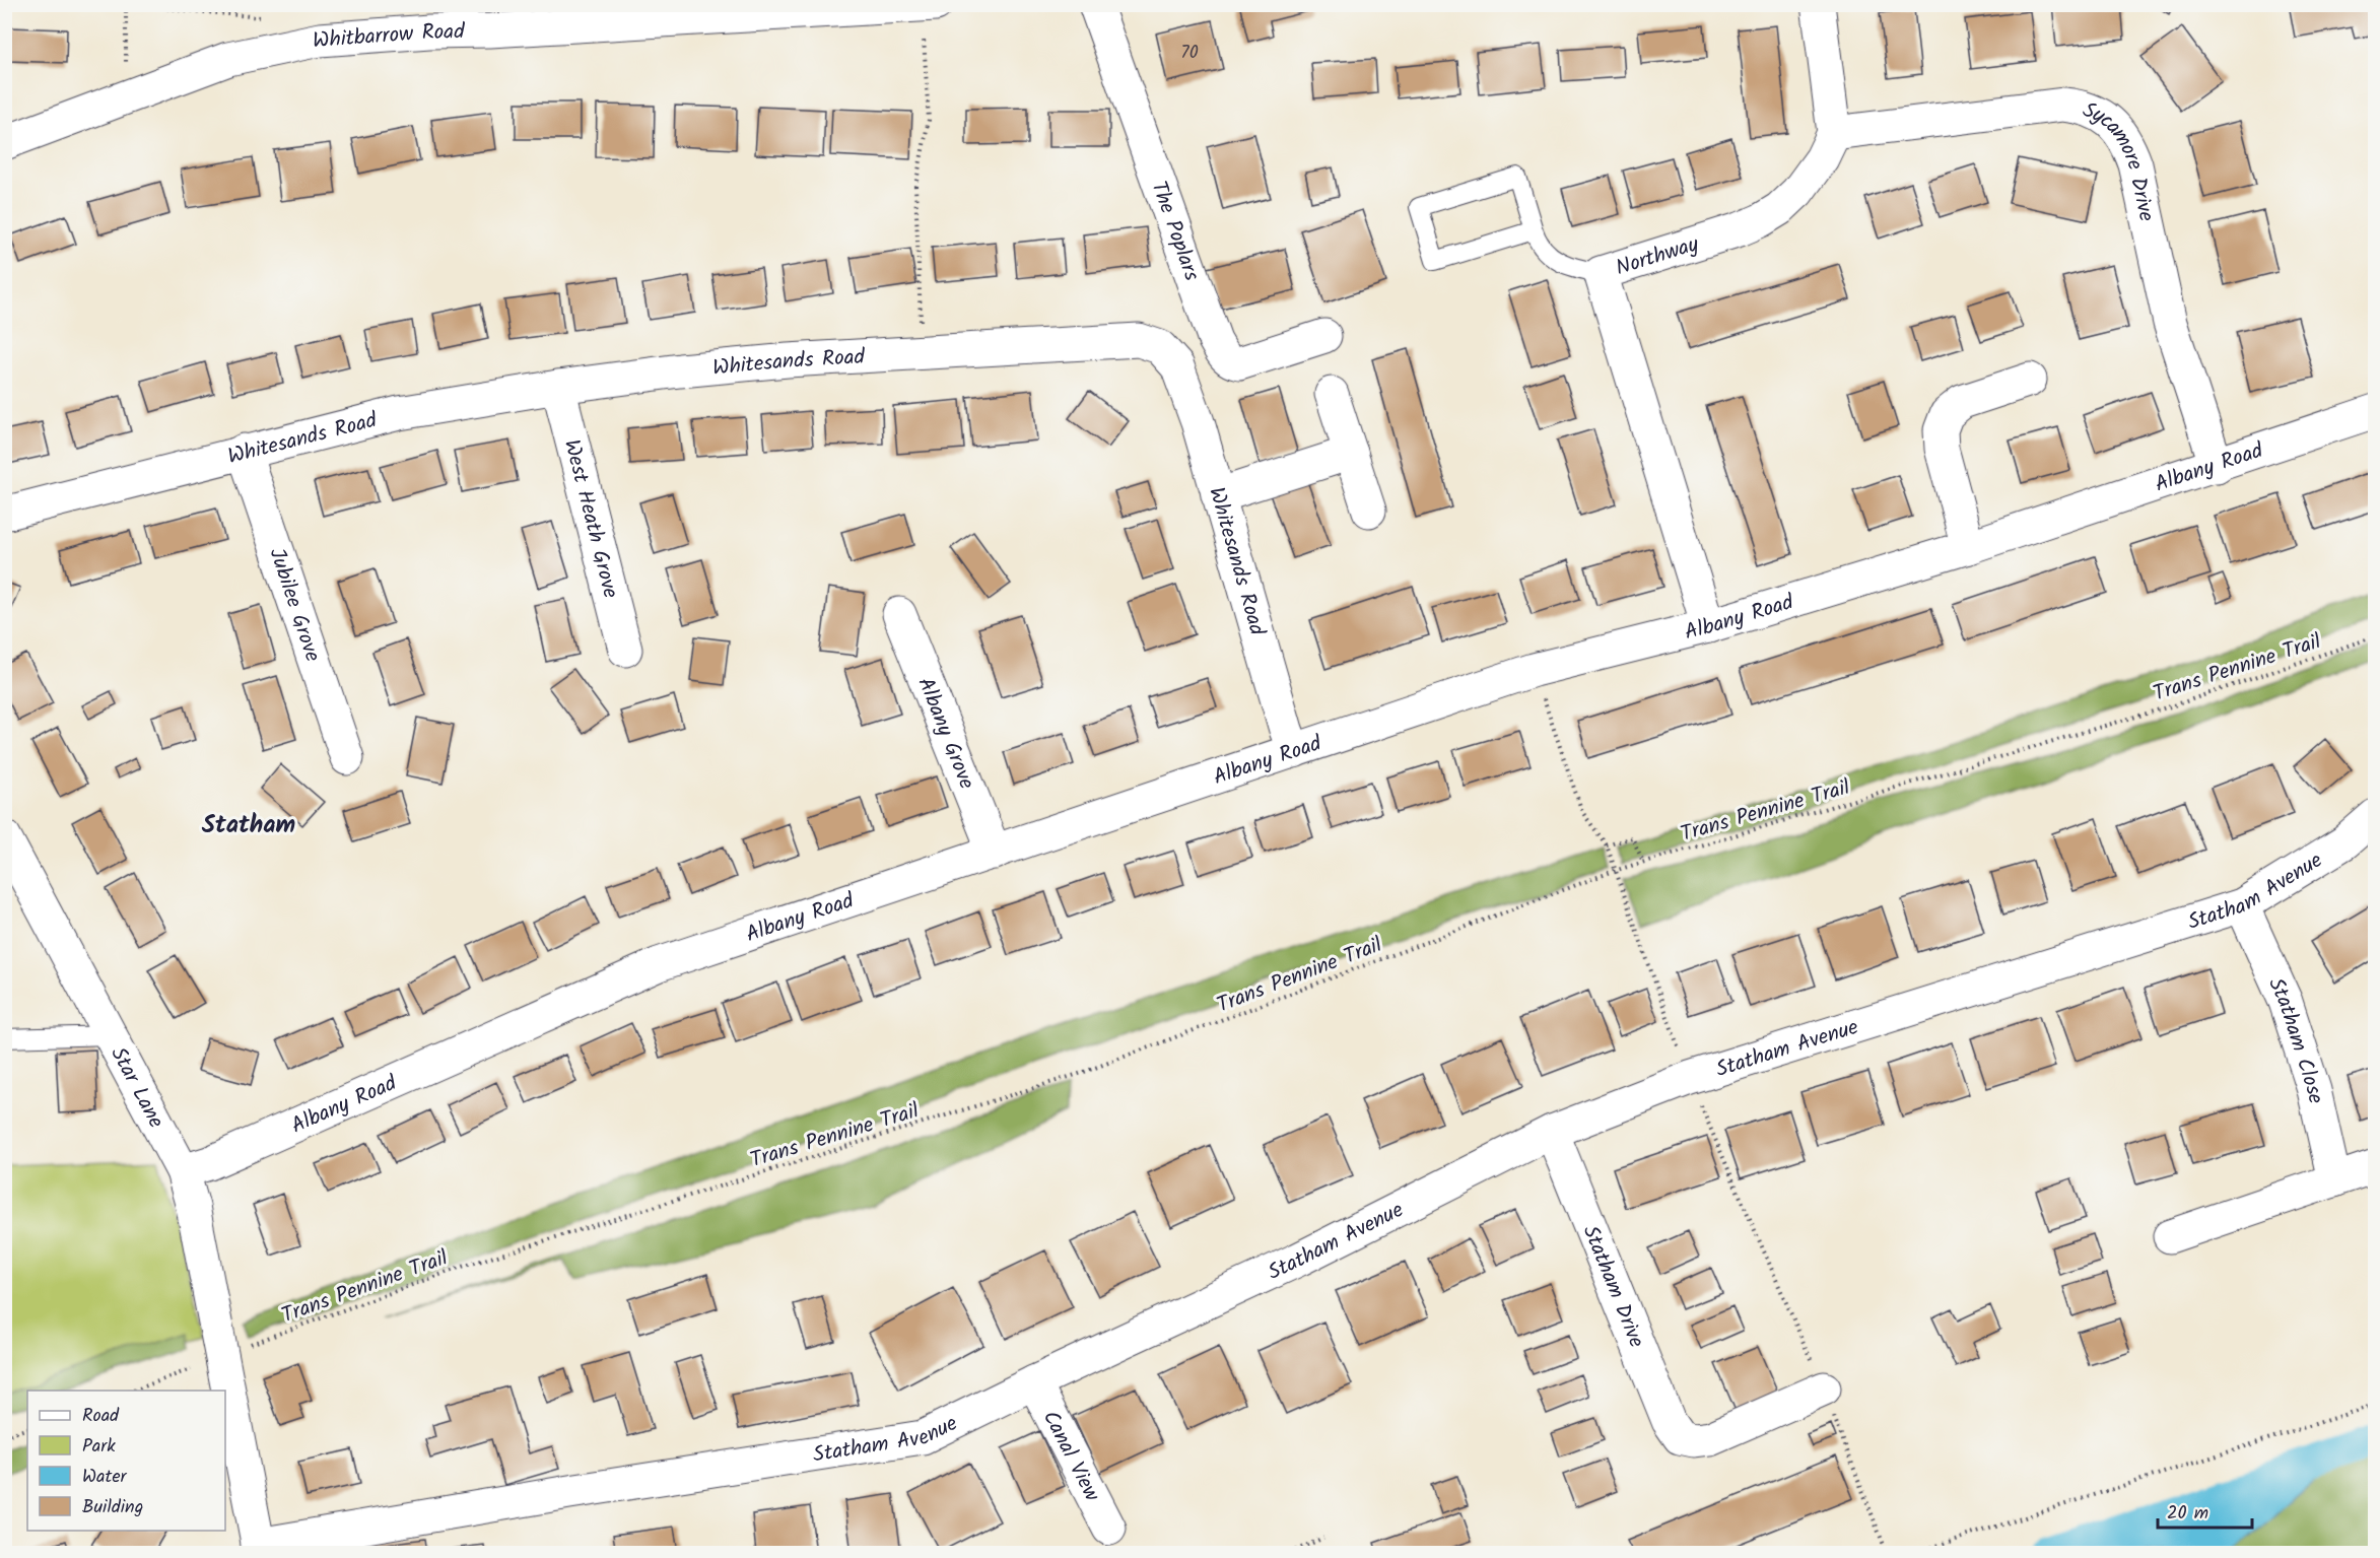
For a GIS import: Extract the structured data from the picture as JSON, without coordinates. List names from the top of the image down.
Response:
{
  "streets": {
    "street": [
      "Whitbarrow Road",
      "Sycamore Drive",
      "The Poplars",
      "Northway",
      "Whitesands Road",
      "Albany Road",
      "West Heath Grove",
      "Jubilee Grove",
      "Albany Grove",
      "Statham Avenue",
      "Statham Close",
      "Star Lane",
      "Statham Drive",
      "Canal View"
    ],
    "path": ["Trans Pennine Trail"]
  },
  "crossings": [
    ["Sycamore Drive", "Northway"],
    ["Sycamore Drive", "Albany Road"],
    ["Northway", "Albany Road"],
    ["Whitesands Road", "Albany Road"],
    ["Whitesands Road", "West Heath Grove"],
    ["Whitesands Road", "Jubilee Grove"],
    ["Albany Road", "Albany Grove"],
    ["Albany Road", "Star Lane"],
    ["Trans Pennine Trail", "Star Lane"],
    ["Statham Avenue", "Statham Close"],
    ["Statham Avenue", "Star Lane"],
    ["Statham Avenue", "Statham Drive"],
    ["Statham Avenue", "Canal View"]
  ],
  "districts": ["Statham"],
  "house_numbers": ["70"],
  "legend": [
    "Road",
    "Park",
    "Water",
    "Building"
  ],
  "scale_bar": "20 m"
}
